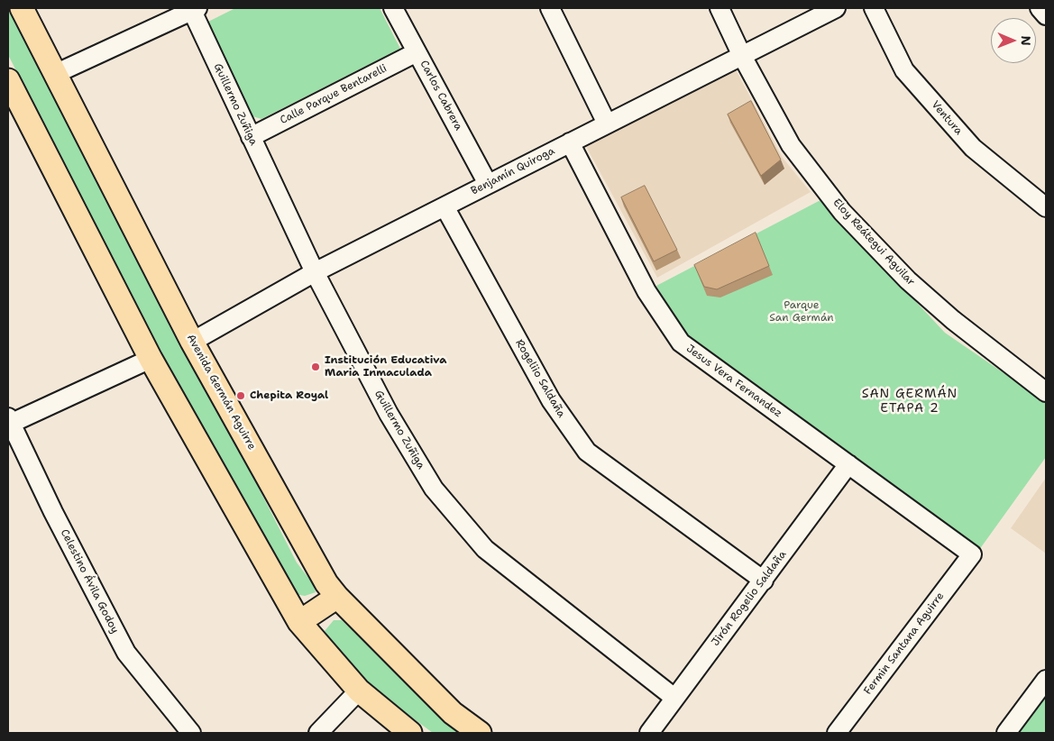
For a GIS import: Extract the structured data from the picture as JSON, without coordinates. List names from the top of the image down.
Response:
{
  "streets": {
    "main road": ["Avenida Germán Aguirre"],
    "street": [
      "Calle Parque Bentarelli",
      "Carlos Cabrera",
      "Guillermo Zuñiga",
      "Ventura",
      "Benjamín Quiroga",
      "Eloy Reátegui Aguilar",
      "Rogeliio Saldaña",
      "Jesus Vera Fernandez",
      "Celestino Ávila Godoy",
      "Jirón Rogelio Saldaña",
      "Fermin Santana Aguirre"
    ]
  },
  "crossings": [
    ["Calle Parque Bentarelli", "Carlos Cabrera"],
    ["Calle Parque Bentarelli", "Guillermo Zuñiga"],
    ["Carlos Cabrera", "Benjamín Quiroga"],
    ["Guillermo Zuñiga", "Benjamín Quiroga"],
    ["Guillermo Zuñiga", "Jirón Rogelio Saldaña"],
    ["Benjamín Quiroga", "Eloy Reátegui Aguilar"],
    ["Benjamín Quiroga", "Rogeliio Saldaña"],
    ["Benjamín Quiroga", "Jesus Vera Fernandez"],
    ["Benjamín Quiroga", "Avenida Germán Aguirre"],
    ["Rogeliio Saldaña", "Jirón Rogelio Saldaña"],
    ["Jesus Vera Fernandez", "Jirón Rogelio Saldaña"],
    ["Jesus Vera Fernandez", "Fermin Santana Aguirre"]
  ],
  "districts": ["SAN GERMÁN ETAPA 2"],
  "parks": ["Parque San Germán"],
  "places": ["Institución Educativa Maria Inmaculada", "Chepita Royal"],
  "north": "right"
}
